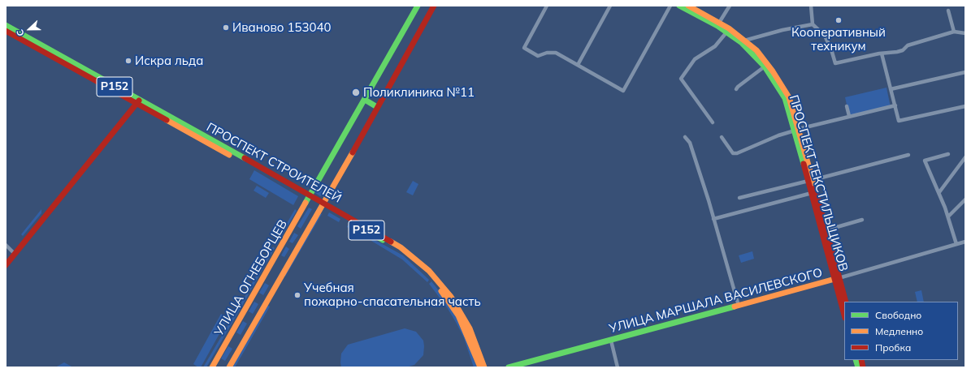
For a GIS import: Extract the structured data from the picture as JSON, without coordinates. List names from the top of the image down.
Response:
{
  "streets": {
    "main road": [
      "Р152",
      "ПРОСПЕКТ СТРОИТЕЛЕЙ",
      "ПРОСПЕКТ ТЕКСТИЛЬЩИКОВ",
      "УЛИЦА ОГНЕБОРЦЕВ",
      "УЛИЦА МАРШАЛА ВАСИЛЕВСКОГО"
    ]
  },
  "crossings": [
    ["ПРОСПЕКТ СТРОИТЕЛЕЙ", "УЛИЦА ОГНЕБОРЦЕВ"],
    ["ПРОСПЕКТ ТЕКСТИЛЬЩИКОВ", "УЛИЦА МАРШАЛА ВАСИЛЕВСКОГО"]
  ],
  "places": [
    "Кооперативный техникум",
    "Иваново 153040",
    "Искра льда",
    "Поликлиника №11",
    "Учебная пожарно-спасательная часть"
  ],
  "legend": ["Свободно", "Медленно", "Пробка"],
  "north": "left"
}
